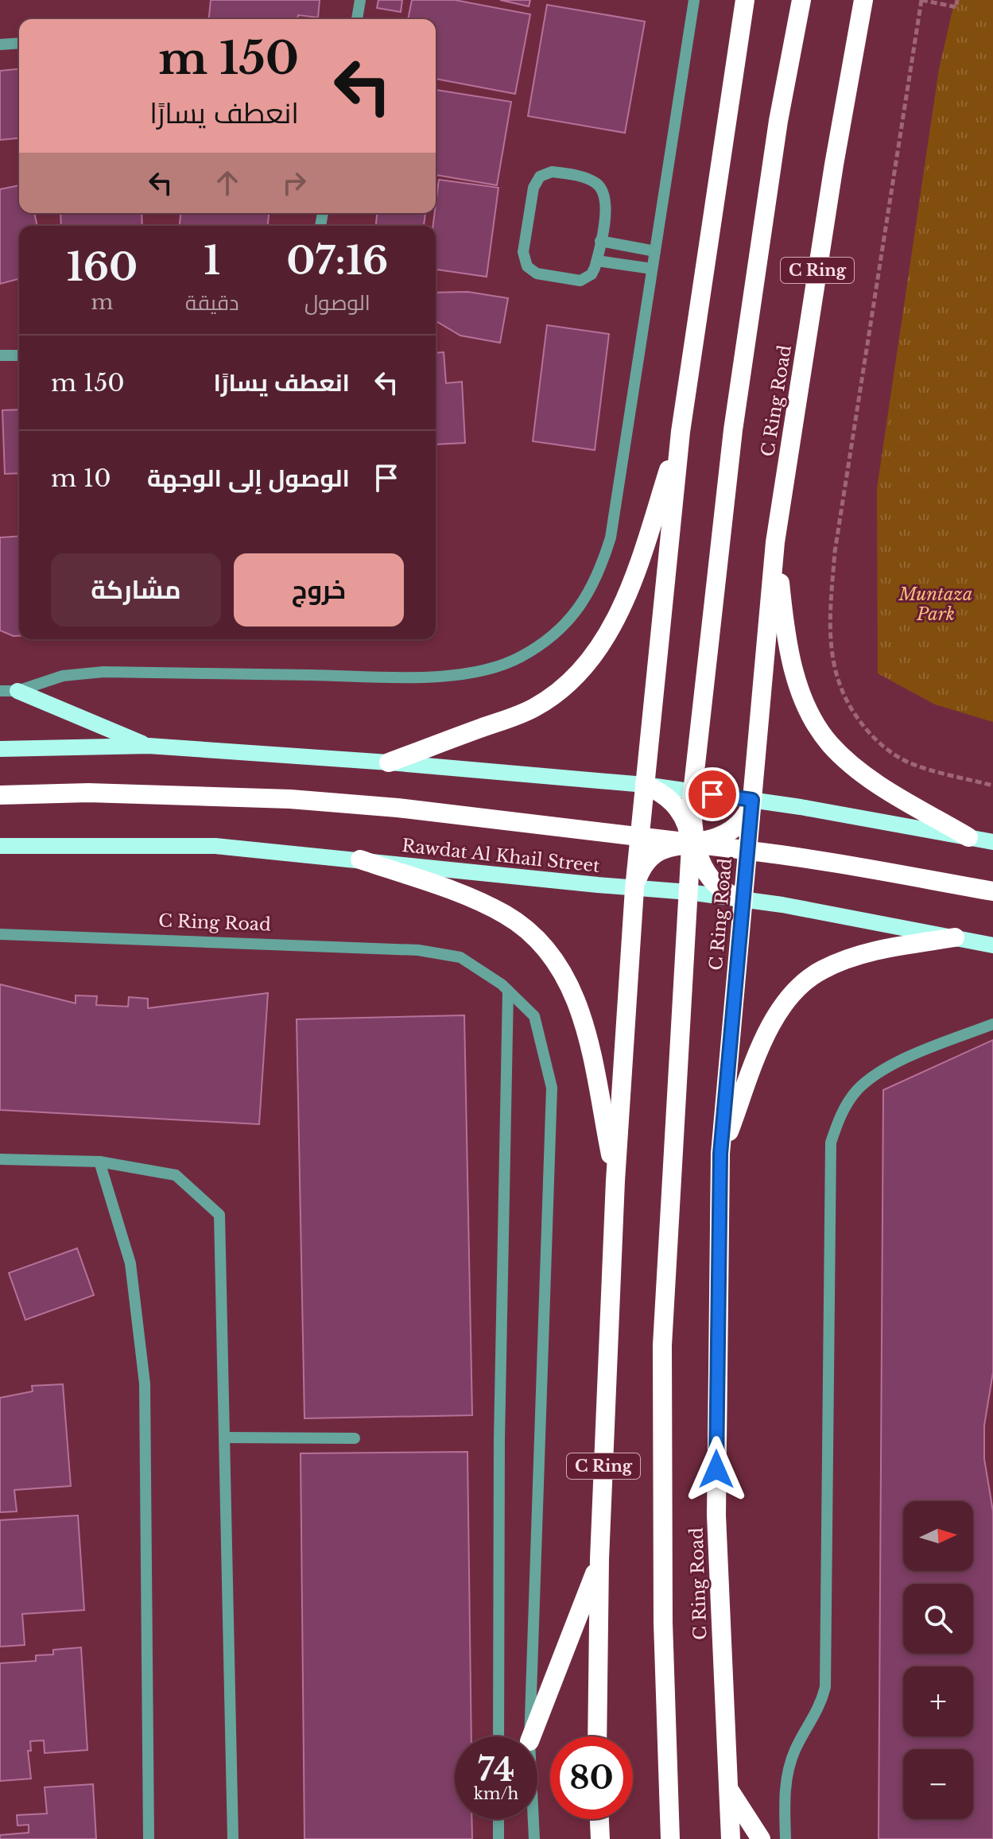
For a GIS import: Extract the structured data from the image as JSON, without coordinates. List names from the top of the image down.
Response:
{
  "streets": {
    "highway": ["C Ring", "C Ring Road"],
    "main road": ["Rawdat Al Khail Street"]
  },
  "crossings": [
    ["C Ring", "Rawdat Al Khail Street"],
    ["C Ring Road", "Rawdat Al Khail Street"]
  ],
  "parks": ["Muntaza Park"],
  "north": "right",
  "page": {
    "turn": ["150 m", "انعطف يسارًا"],
    "eta": [
      "07:16",
      "الوصول",
      "1",
      "دقيقة",
      "160",
      "m"
    ],
    "list": [
      {
        "name": "انعطف يسارًا",
        "value": "150 m"
      },
      {
        "name": "الوصول إلى الوجهة",
        "value": "10 m"
      }
    ],
    "buttons": ["خروج", "مشاركة"],
    "map_buttons": ["+", "−"],
    "speed": "74 km/h",
    "limit": "80"
  }
}
